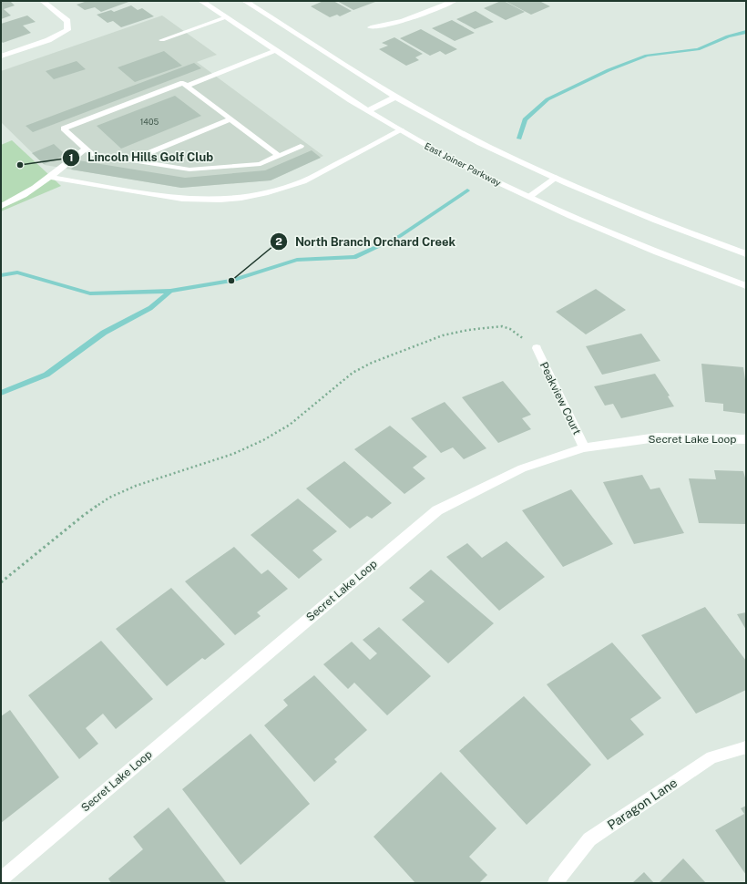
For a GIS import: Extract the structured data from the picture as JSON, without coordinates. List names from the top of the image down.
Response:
{
  "streets": {
    "main road": [
      "East Joiner Parkway",
      "Peakview Court",
      "Secret Lake Loop",
      "Paragon Lane"
    ]
  },
  "crossings": [
    ["Peakview Court", "Secret Lake Loop"]
  ],
  "places": ["Lincoln Hills Golf Club", "North Branch Orchard Creek"],
  "house_numbers": ["1405"]
}
